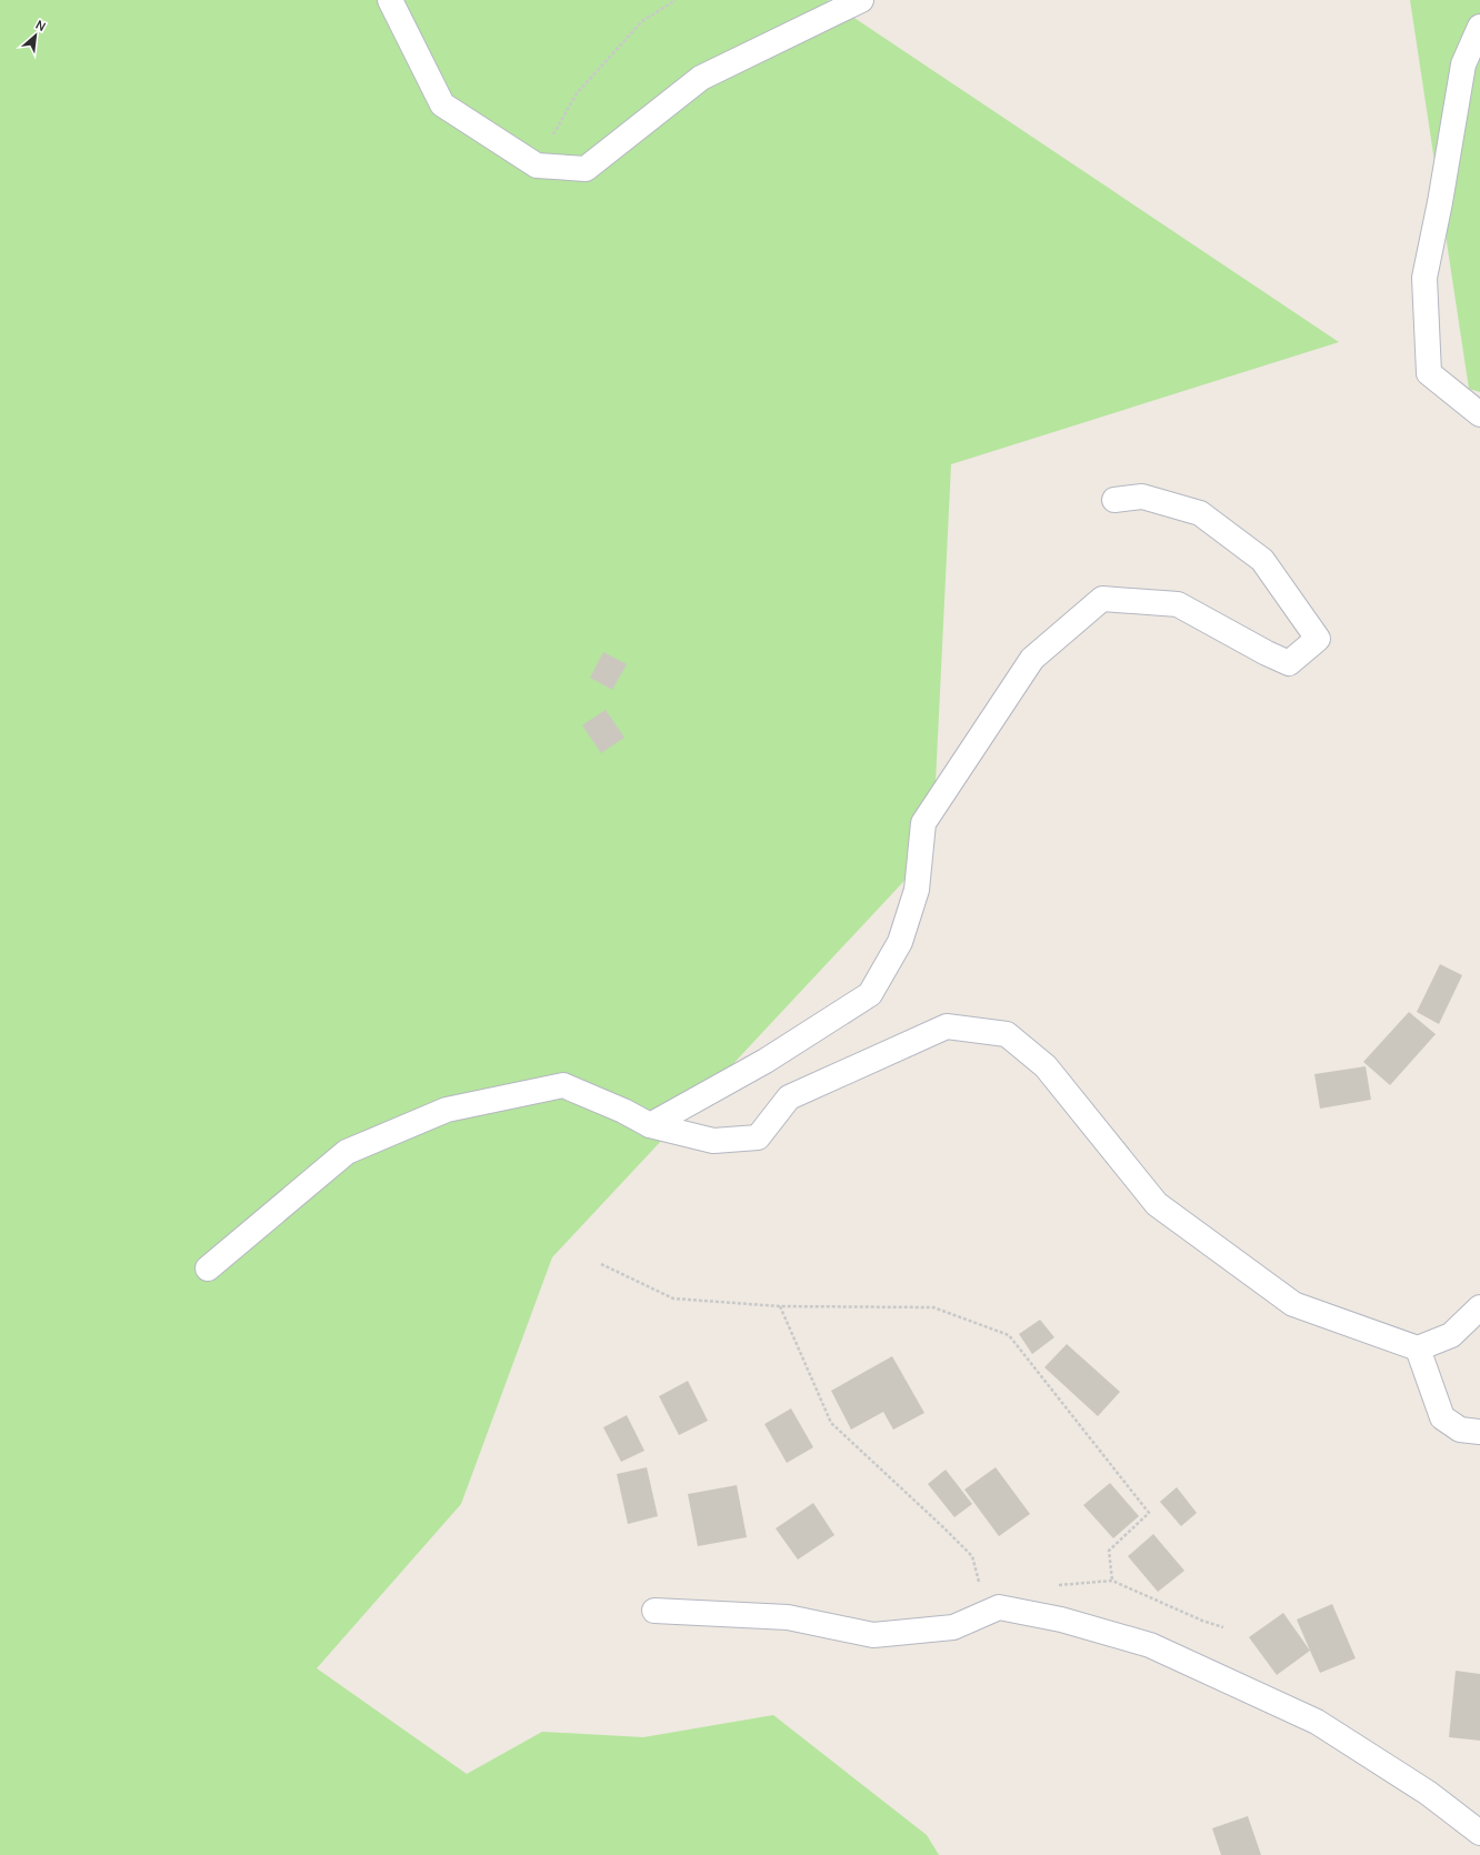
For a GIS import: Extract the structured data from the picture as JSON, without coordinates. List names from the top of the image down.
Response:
{
  "north": "top right"
}
